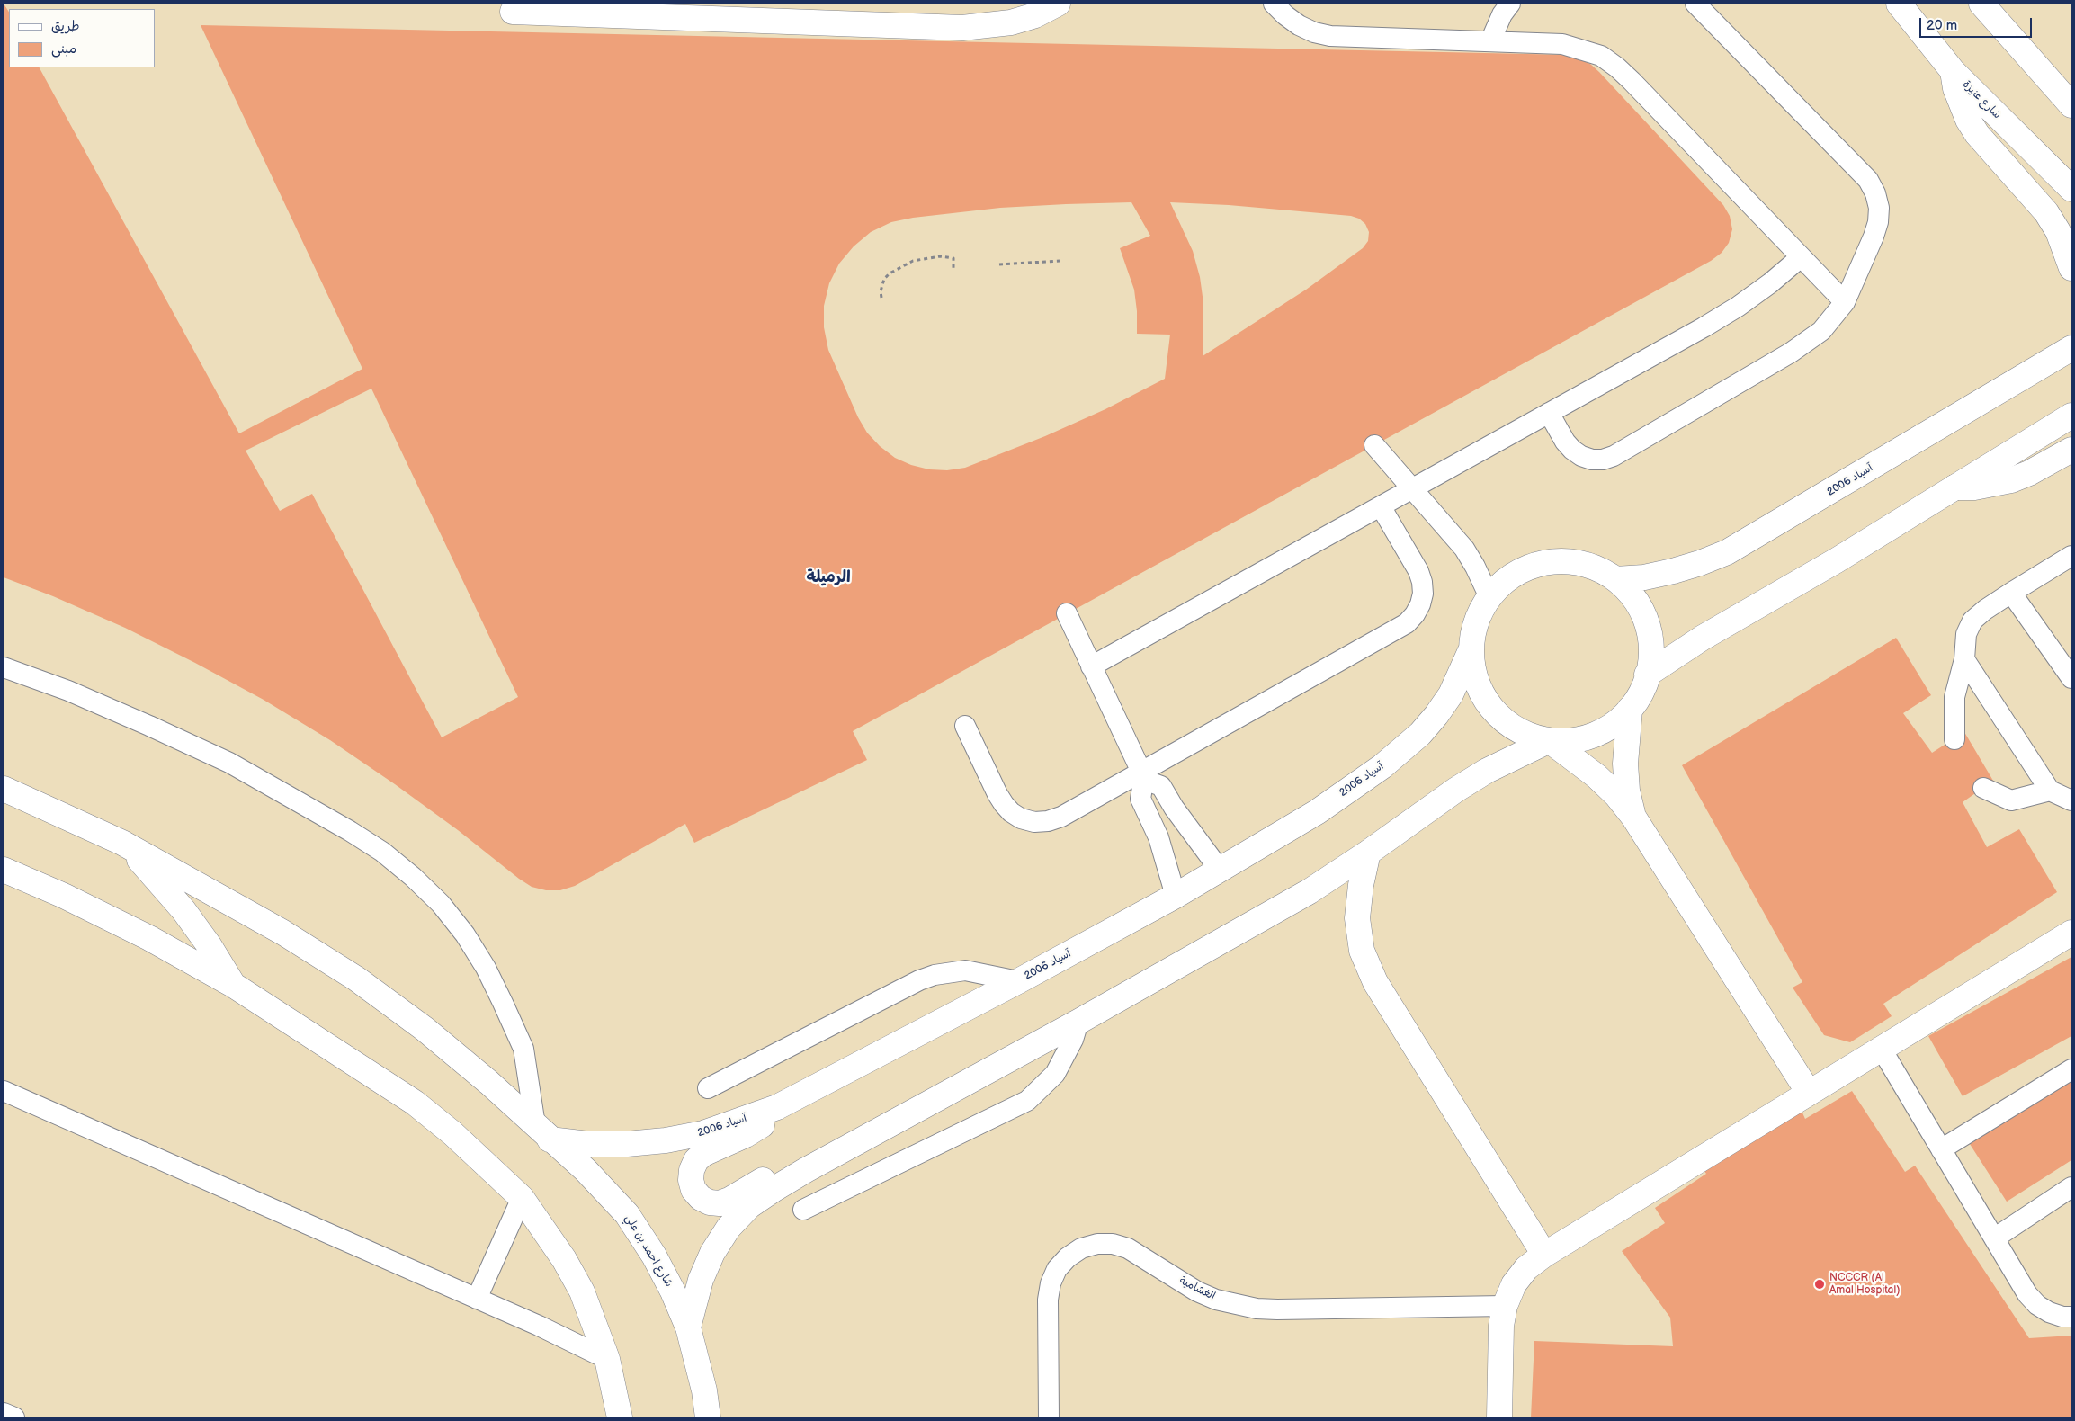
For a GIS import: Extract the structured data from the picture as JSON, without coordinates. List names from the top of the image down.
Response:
{
  "streets": {
    "street": ["شارع عنيزة", "آسياد 2006", "شارع احمد بن علي"],
    "lane": ["الغشامية"]
  },
  "crossings": [
    ["آسياد 2006", "شارع احمد بن علي"]
  ],
  "districts": ["الرميلة"],
  "places": ["NCCCR (Al Amal Hospital)"],
  "legend": ["طريق", "مبنى"],
  "scale_bar": "20 m"
}
